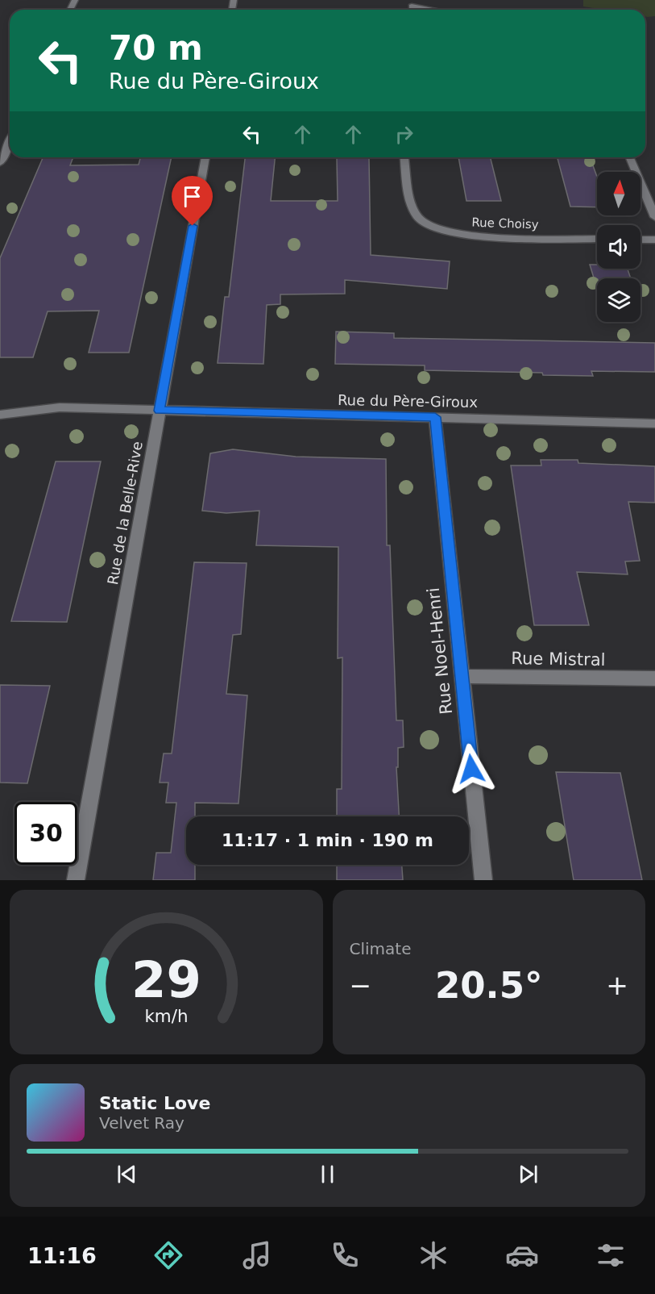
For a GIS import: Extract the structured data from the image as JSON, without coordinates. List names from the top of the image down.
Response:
{
  "streets": {
    "street": [
      "Rue Choisy",
      "Rue du Père-Giroux",
      "Rue de la Belle-Rive",
      "Rue Noel-Henri",
      "Rue Mistral"
    ]
  },
  "crossings": [
    ["Rue du Père-Giroux", "Rue de la Belle-Rive"],
    ["Rue du Père-Giroux", "Rue Noel-Henri"],
    ["Rue Noel-Henri", "Rue Mistral"]
  ],
  "north": "top",
  "page": {
    "turn": ["70 m", "Rue du Père-Giroux"],
    "limit": "30",
    "trip": "11:17 · 1 min · 190 m",
    "tile": "Climate",
    "heat": ["−", "20.5°", "+"],
    "song": ["Static Love", "Velvet Ray"],
    "tabs": "11:16",
    "gauge": ["29", "km/h"]
  }
}
